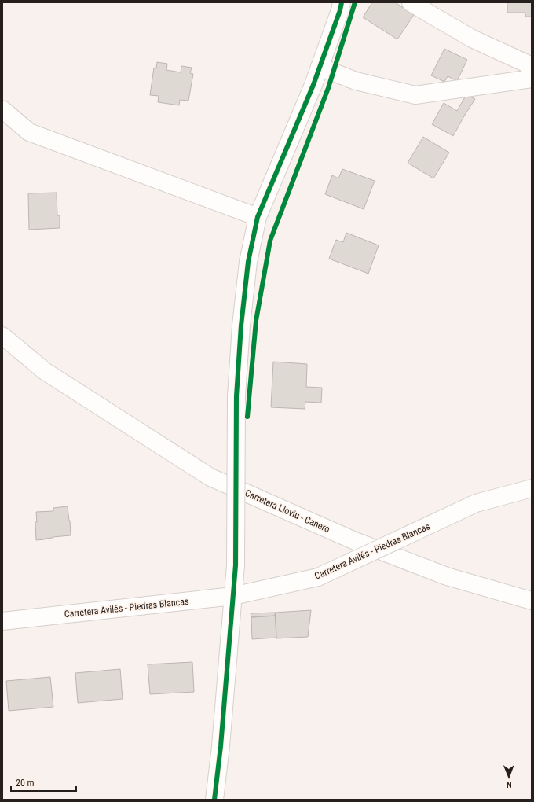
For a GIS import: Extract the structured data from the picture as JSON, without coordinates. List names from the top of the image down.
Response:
{
  "streets": {
    "main road": ["Carretera Lloviu - Canero", "Carretera Avilés - Piedras Blancas"]
  },
  "scale_bar": "20 m",
  "north": "bottom"
}
